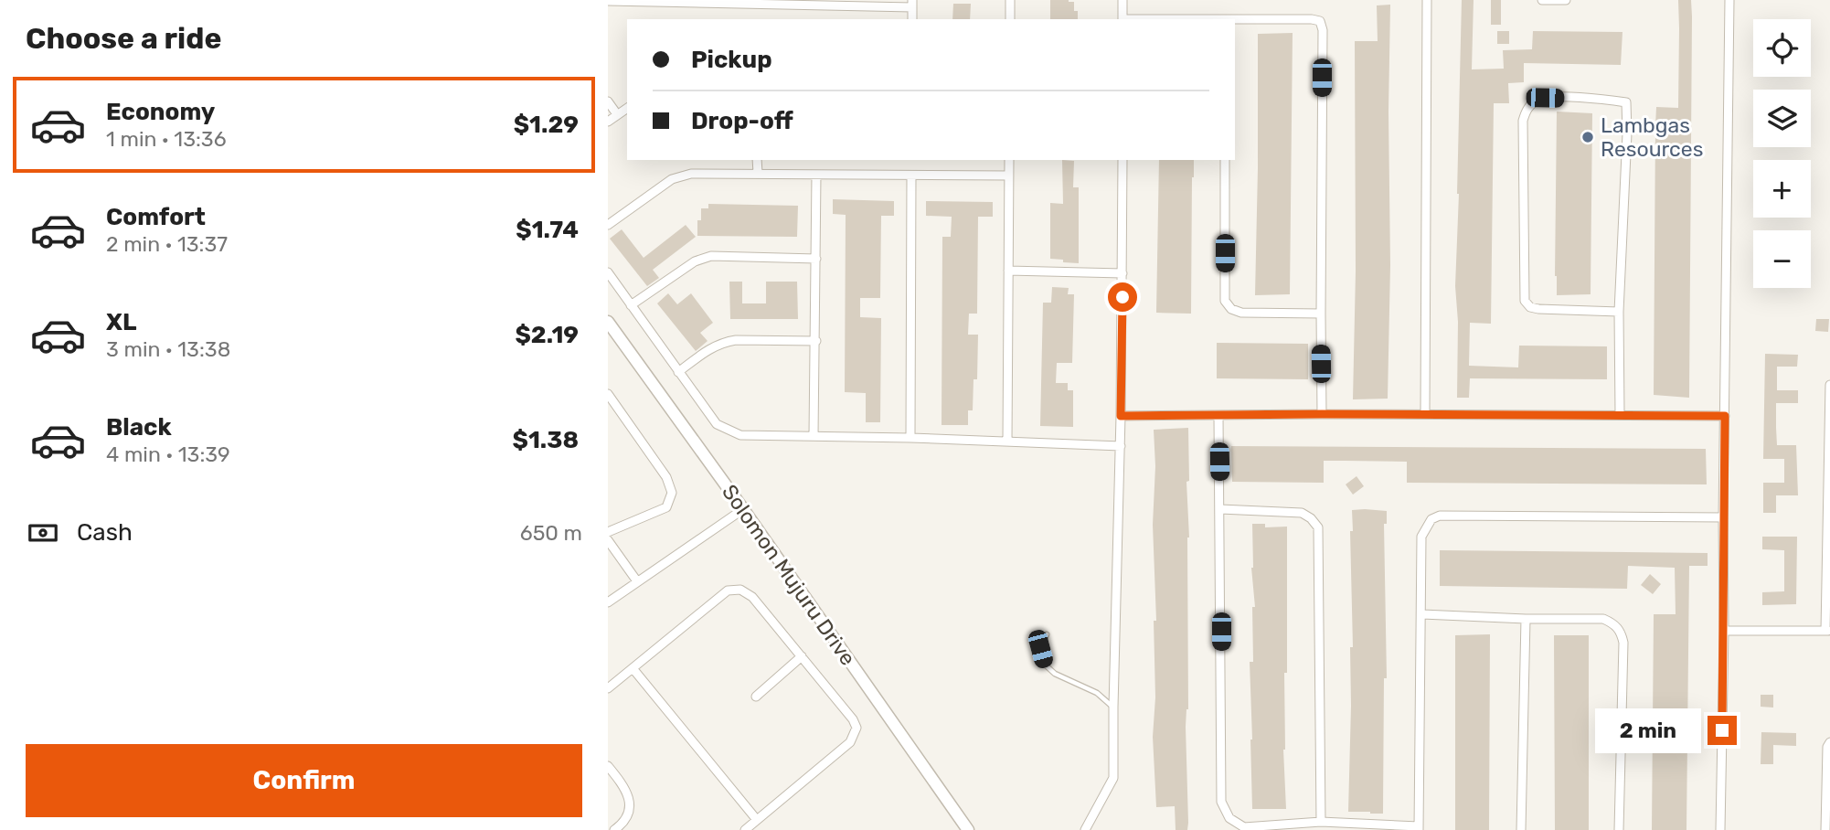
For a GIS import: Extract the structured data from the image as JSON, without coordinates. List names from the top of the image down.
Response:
{
  "streets": {
    "street": ["Solomon Mujuru Drive"]
  },
  "places": ["Lambgas Resources"],
  "page": {
    "heading": "Choose a ride",
    "map_buttons": ["+", "−"],
    "banner": ["Pickup", "Drop-off"],
    "list": [
      {
        "name": "Economy",
        "note": "1 min · 13:36",
        "value": "$1.29"
      },
      {
        "name": "Comfort",
        "note": "2 min · 13:37",
        "value": "$1.74"
      },
      {
        "name": "XL",
        "note": "3 min · 13:38",
        "value": "$2.19"
      },
      {
        "name": "Black",
        "note": "4 min · 13:39",
        "value": "$1.38"
      }
    ],
    "pay": ["Cash", "650 m"],
    "bubble": "2 min",
    "buttons": "Confirm"
  }
}
